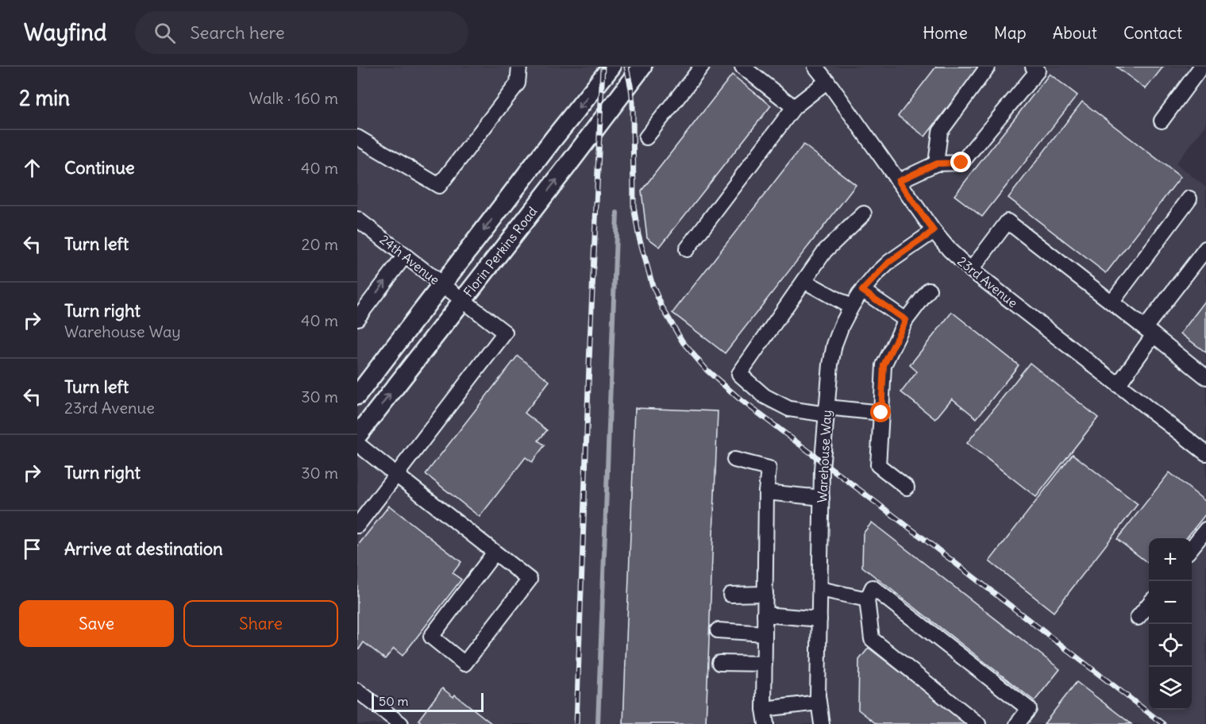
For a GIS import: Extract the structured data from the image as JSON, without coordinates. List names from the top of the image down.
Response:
{
  "streets": {
    "main road": ["Florin Perkins Road"],
    "street": ["24th Avenue", "23rd Avenue", "Warehouse Way"]
  },
  "crossings": [
    ["Florin Perkins Road", "24th Avenue"],
    ["23rd Avenue", "Warehouse Way"]
  ],
  "scale_bar": "50 m",
  "page": {
    "header": "Wayfind",
    "search": "Search here",
    "nav": [
      "Home",
      "Map",
      "About",
      "Contact"
    ],
    "heading": ["2 min", "Walk · 160 m"],
    "list": [
      ["Continue", "40 m"],
      ["Turn left", "20 m"],
      ["Turn right", "Warehouse Way", "40 m"],
      ["Turn left", "23rd Avenue", "30 m"],
      ["Turn right", "30 m"],
      "Arrive at destination"
    ],
    "map_buttons": ["+", "−"],
    "buttons": ["Save", "Share"],
    "scale": "50 m"
  }
}
